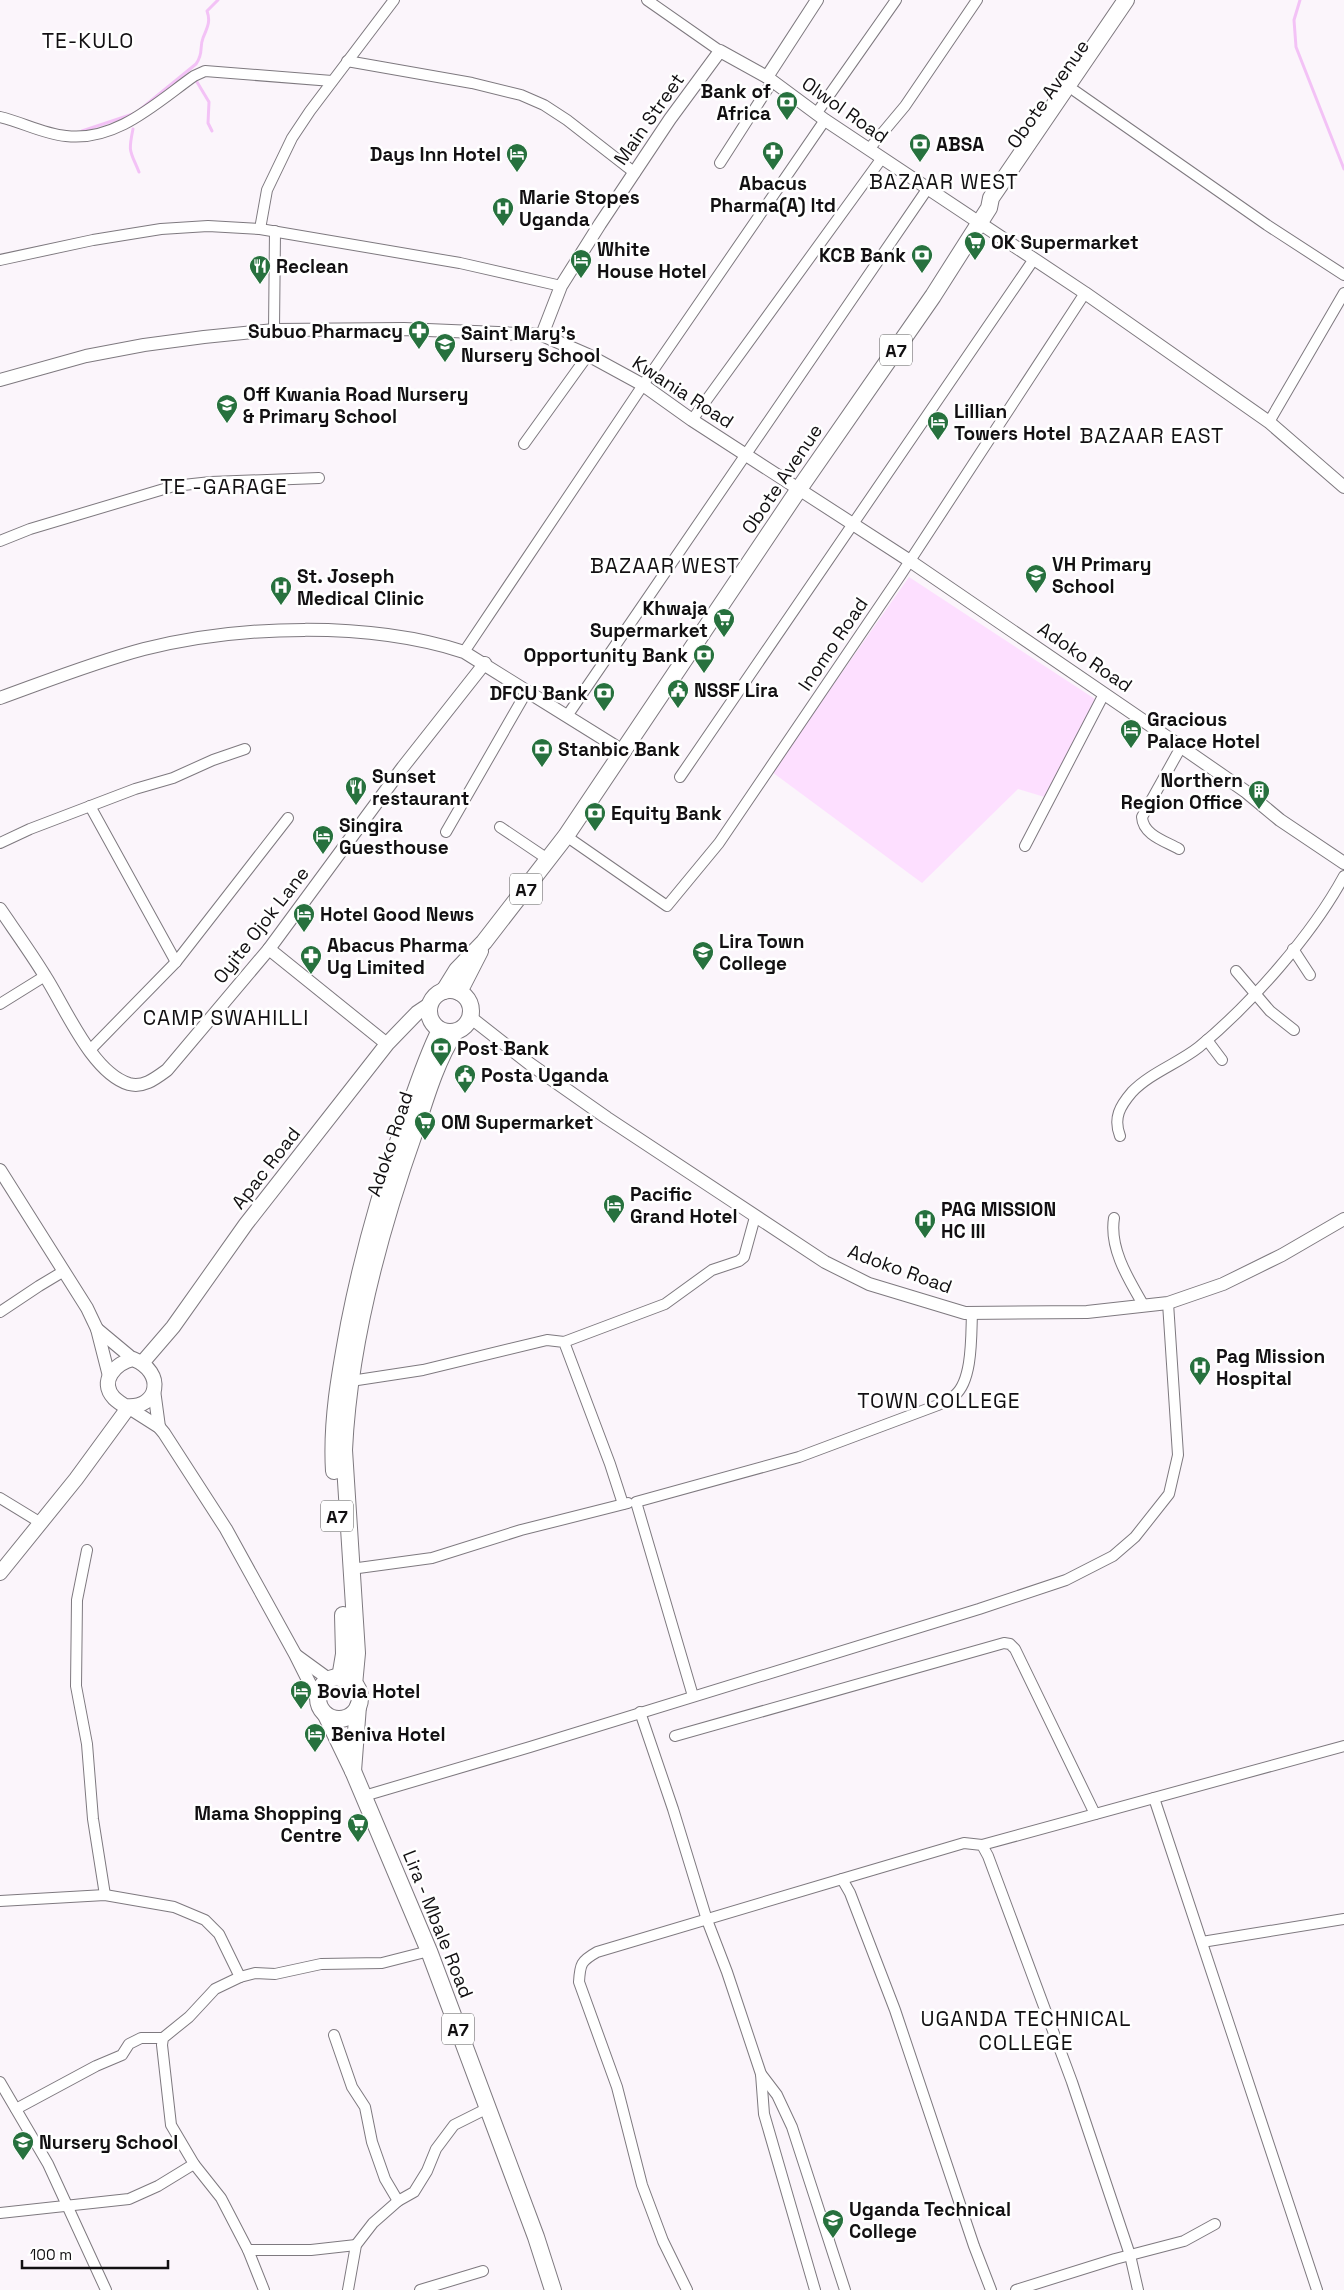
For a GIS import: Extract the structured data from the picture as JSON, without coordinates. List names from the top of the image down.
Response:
{
  "streets": {
    "main road": [
      "Obote Avenue",
      "A7",
      "Adoko Road",
      "Apac Road",
      "Lira - Mbale Road"
    ],
    "street": [
      "Olwol Road",
      "Main Street",
      "Kwania Road",
      "Inomo Road",
      "Oyite Ojok Lane"
    ]
  },
  "crossings": [
    ["Obote Avenue", "Olwol Road"],
    ["Obote Avenue", "A7"],
    ["Obote Avenue", "Kwania Road"],
    ["Obote Avenue", "Inomo Road"],
    ["Obote Avenue", "Adoko Road"],
    ["Obote Avenue", "Apac Road"],
    ["Main Street", "Kwania Road"],
    ["A7", "Adoko Road"],
    ["A7", "Apac Road"],
    ["A7", "Lira - Mbale Road"],
    ["Kwania Road", "Adoko Road"],
    ["Inomo Road", "Adoko Road"],
    ["Adoko Road", "Apac Road"]
  ],
  "districts": [
    "TE-KULO",
    "BAZAAR WEST",
    "BAZAAR EAST",
    "TE -GARAGE",
    "BAZAAR WEST",
    "CAMP SWAHILLI",
    "TOWN COLLEGE",
    "UGANDA TECHNICAL COLLEGE"
  ],
  "places": {
    "bank": [
      "Bank of Africa",
      "ABSA",
      "KCB Bank",
      "Opportunity Bank",
      "DFCU Bank",
      "Stanbic Bank",
      "Equity Bank",
      "Post Bank"
    ],
    "pharmacy": ["Abacus Pharma(A) ltd", "Subuo Pharmacy", "Abacus Pharma Ug Limited"],
    "hotel": [
      "Days Inn Hotel",
      "White House Hotel",
      "Lillian Towers Hotel",
      "Gracious Palace Hotel",
      "Singira Guesthouse",
      "Hotel Good News",
      "Pacific Grand Hotel",
      "Bovia Hotel",
      "Beniva Hotel"
    ],
    "hospital": [
      "Marie Stopes Uganda",
      "St. Joseph Medical Clinic",
      "PAG MISSION HC III",
      "Pag Mission Hospital"
    ],
    "supermarket": [
      "OK Supermarket",
      "Khwaja Supermarket",
      "OM Supermarket",
      "Mama Shopping Centre"
    ],
    "restaurant": ["Reclean", "Sunset restaurant"],
    "school or university": [
      "Saint Mary's Nursery School",
      "Off Kwania Road Nursery & Primary School",
      "VH Primary School",
      "Lira Town College",
      "Nursery School",
      "Uganda Technical College"
    ],
    "public building": ["NSSF Lira", "Posta Uganda"],
    "building": ["Northern Region Office"]
  },
  "scale_bar": "100 m"
}
